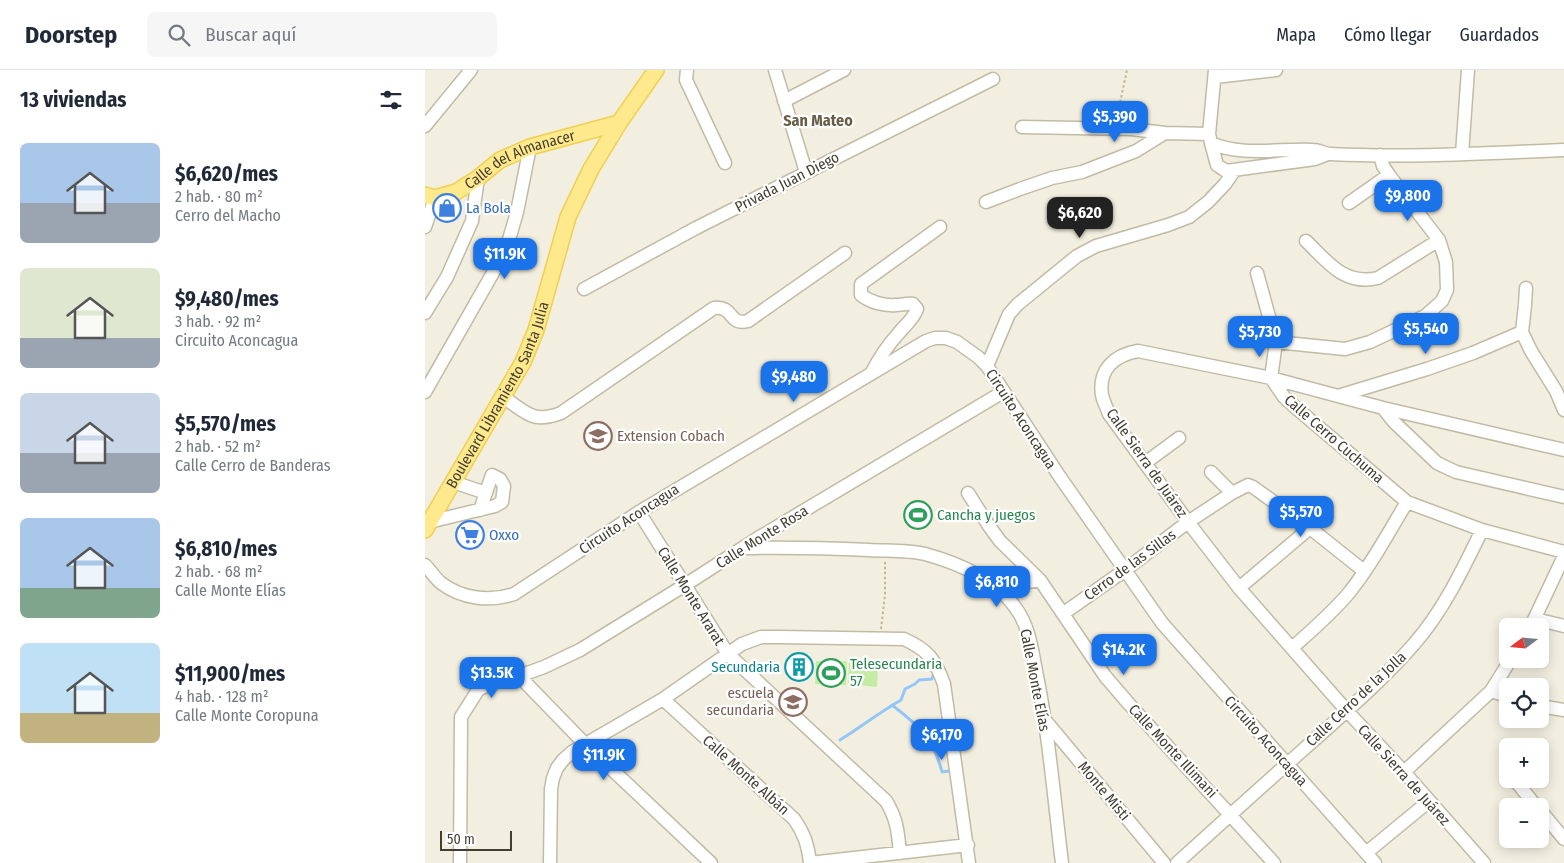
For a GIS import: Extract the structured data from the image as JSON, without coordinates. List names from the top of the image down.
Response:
{
  "streets": {
    "main road": ["Calle del Almanacer", "Boulevard Libramiento Santa Julia"],
    "street": [
      "Privada Juan Diego",
      "Circuito Aconcagua",
      "Calle Cerro Cuchuma",
      "Calle Sierra de Juárez",
      "Calle Monte Rosa",
      "Cerro de las Sillas",
      "Calle Monte Ararat",
      "Calle Monte Elías",
      "Calle Cerro de la Jolla",
      "Calle Monte Illimani",
      "Calle Monte Albán",
      "Monte Misti"
    ]
  },
  "crossings": [
    ["Calle del Almanacer", "Boulevard Libramiento Santa Julia"],
    ["Circuito Aconcagua", "Calle Monte Rosa"],
    ["Circuito Aconcagua", "Cerro de las Sillas"],
    ["Circuito Aconcagua", "Calle Monte Ararat"],
    ["Circuito Aconcagua", "Calle Cerro de la Jolla"],
    ["Calle Cerro Cuchuma", "Calle Sierra de Juárez"],
    ["Calle Cerro Cuchuma", "Calle Cerro de la Jolla"],
    ["Calle Sierra de Juárez", "Cerro de las Sillas"],
    ["Calle Sierra de Juárez", "Calle Cerro de la Jolla"],
    ["Calle Monte Rosa", "Calle Monte Ararat"],
    ["Calle Monte Rosa", "Calle Monte Elías"],
    ["Cerro de las Sillas", "Calle Monte Illimani"],
    ["Calle Monte Elías", "Monte Misti"],
    ["Calle Cerro de la Jolla", "Calle Monte Illimani"]
  ],
  "districts": ["San Mateo"],
  "places": {
    "shop": ["La Bola"],
    "school or university": ["Extension Cobach", "escuela secundaria"],
    "sports": ["Cancha y juegos", "Telesecundaria 57"],
    "supermarket": ["Oxxo"],
    "building": ["Secundaria"]
  },
  "scale_bar": "50 m",
  "north": "left",
  "page": {
    "header": "Doorstep",
    "search": "Buscar aquí",
    "nav": ["Mapa", "Cómo llegar", "Guardados"],
    "heading": "13 viviendas",
    "price": [
      "$5,390",
      "$9,800",
      "$6,620",
      "$11.9K",
      "$5,540",
      "$5,730",
      "$9,480",
      "$5,570",
      "$6,810",
      "$14.2K",
      "$13.5K",
      "$6,170",
      "$11.9K"
    ],
    "list": [
      {
        "name": "$6,620/mes",
        "note": "2 hab. · 80 m² · Cerro del Macho"
      },
      {
        "name": "$9,480/mes",
        "note": "3 hab. · 92 m² · Circuito Aconcagua"
      },
      {
        "name": "$5,570/mes",
        "note": "2 hab. · 52 m² · Calle Cerro de Banderas"
      },
      {
        "name": "$6,810/mes",
        "note": "2 hab. · 68 m² · Calle Monte Elías"
      },
      {
        "name": "$11,900/mes",
        "note": "4 hab. · 128 m² · Calle Monte Coropuna"
      }
    ],
    "map_buttons": ["+", "−"],
    "scale": "50 m"
  }
}
